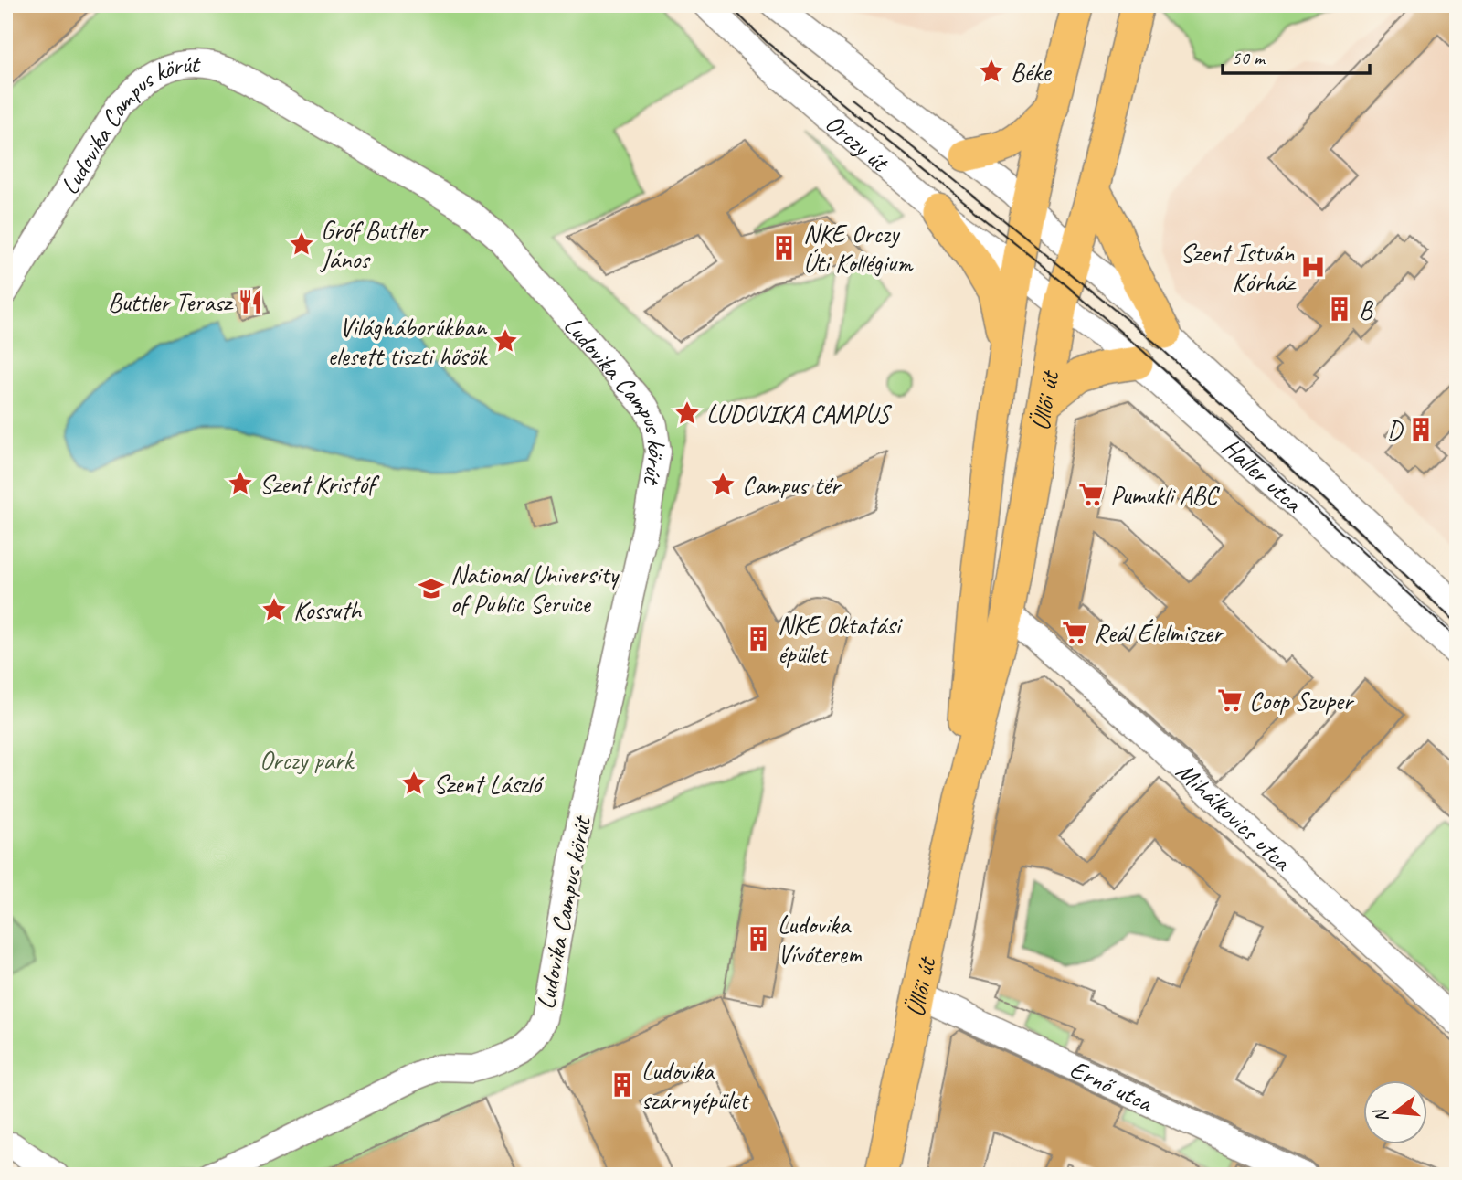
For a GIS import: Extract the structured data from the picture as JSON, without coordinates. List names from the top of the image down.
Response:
{
  "streets": {
    "main road": ["Üllői út"],
    "street": [
      "Ludovika Campus körút",
      "Orczy út",
      "Haller utca",
      "Mihálkovics utca",
      "Ernő utca"
    ]
  },
  "crossings": [
    ["Orczy út", "Üllői út"],
    ["Orczy út", "Haller utca"],
    ["Üllői út", "Haller utca"],
    ["Üllői út", "Mihálkovics utca"],
    ["Üllői út", "Ernő utca"]
  ],
  "parks": ["Orczy park"],
  "places": {
    "place": [
      "Béke",
      "Gróf Buttler János",
      "Világháborúkban elesett tiszti hősök",
      "LUDOVIKA CAMPUS",
      "Szent Kristóf",
      "Campus tér",
      "Kossuth",
      "Szent László"
    ],
    "building": [
      "NKE Orczy Úti Kollégium",
      "B",
      "D",
      "NKE Oktatási épület",
      "Ludovika Vívóterem",
      "Ludovika szárnyépület"
    ],
    "hospital": ["Szent István Kórház"],
    "restaurant": ["Buttler Terasz"],
    "supermarket": ["Pumukli ABC", "Reál Élelmiszer", "Coop Szuper"],
    "school or university": ["National University of Public Service"]
  },
  "scale_bar": "50 m",
  "north": "left"
}
